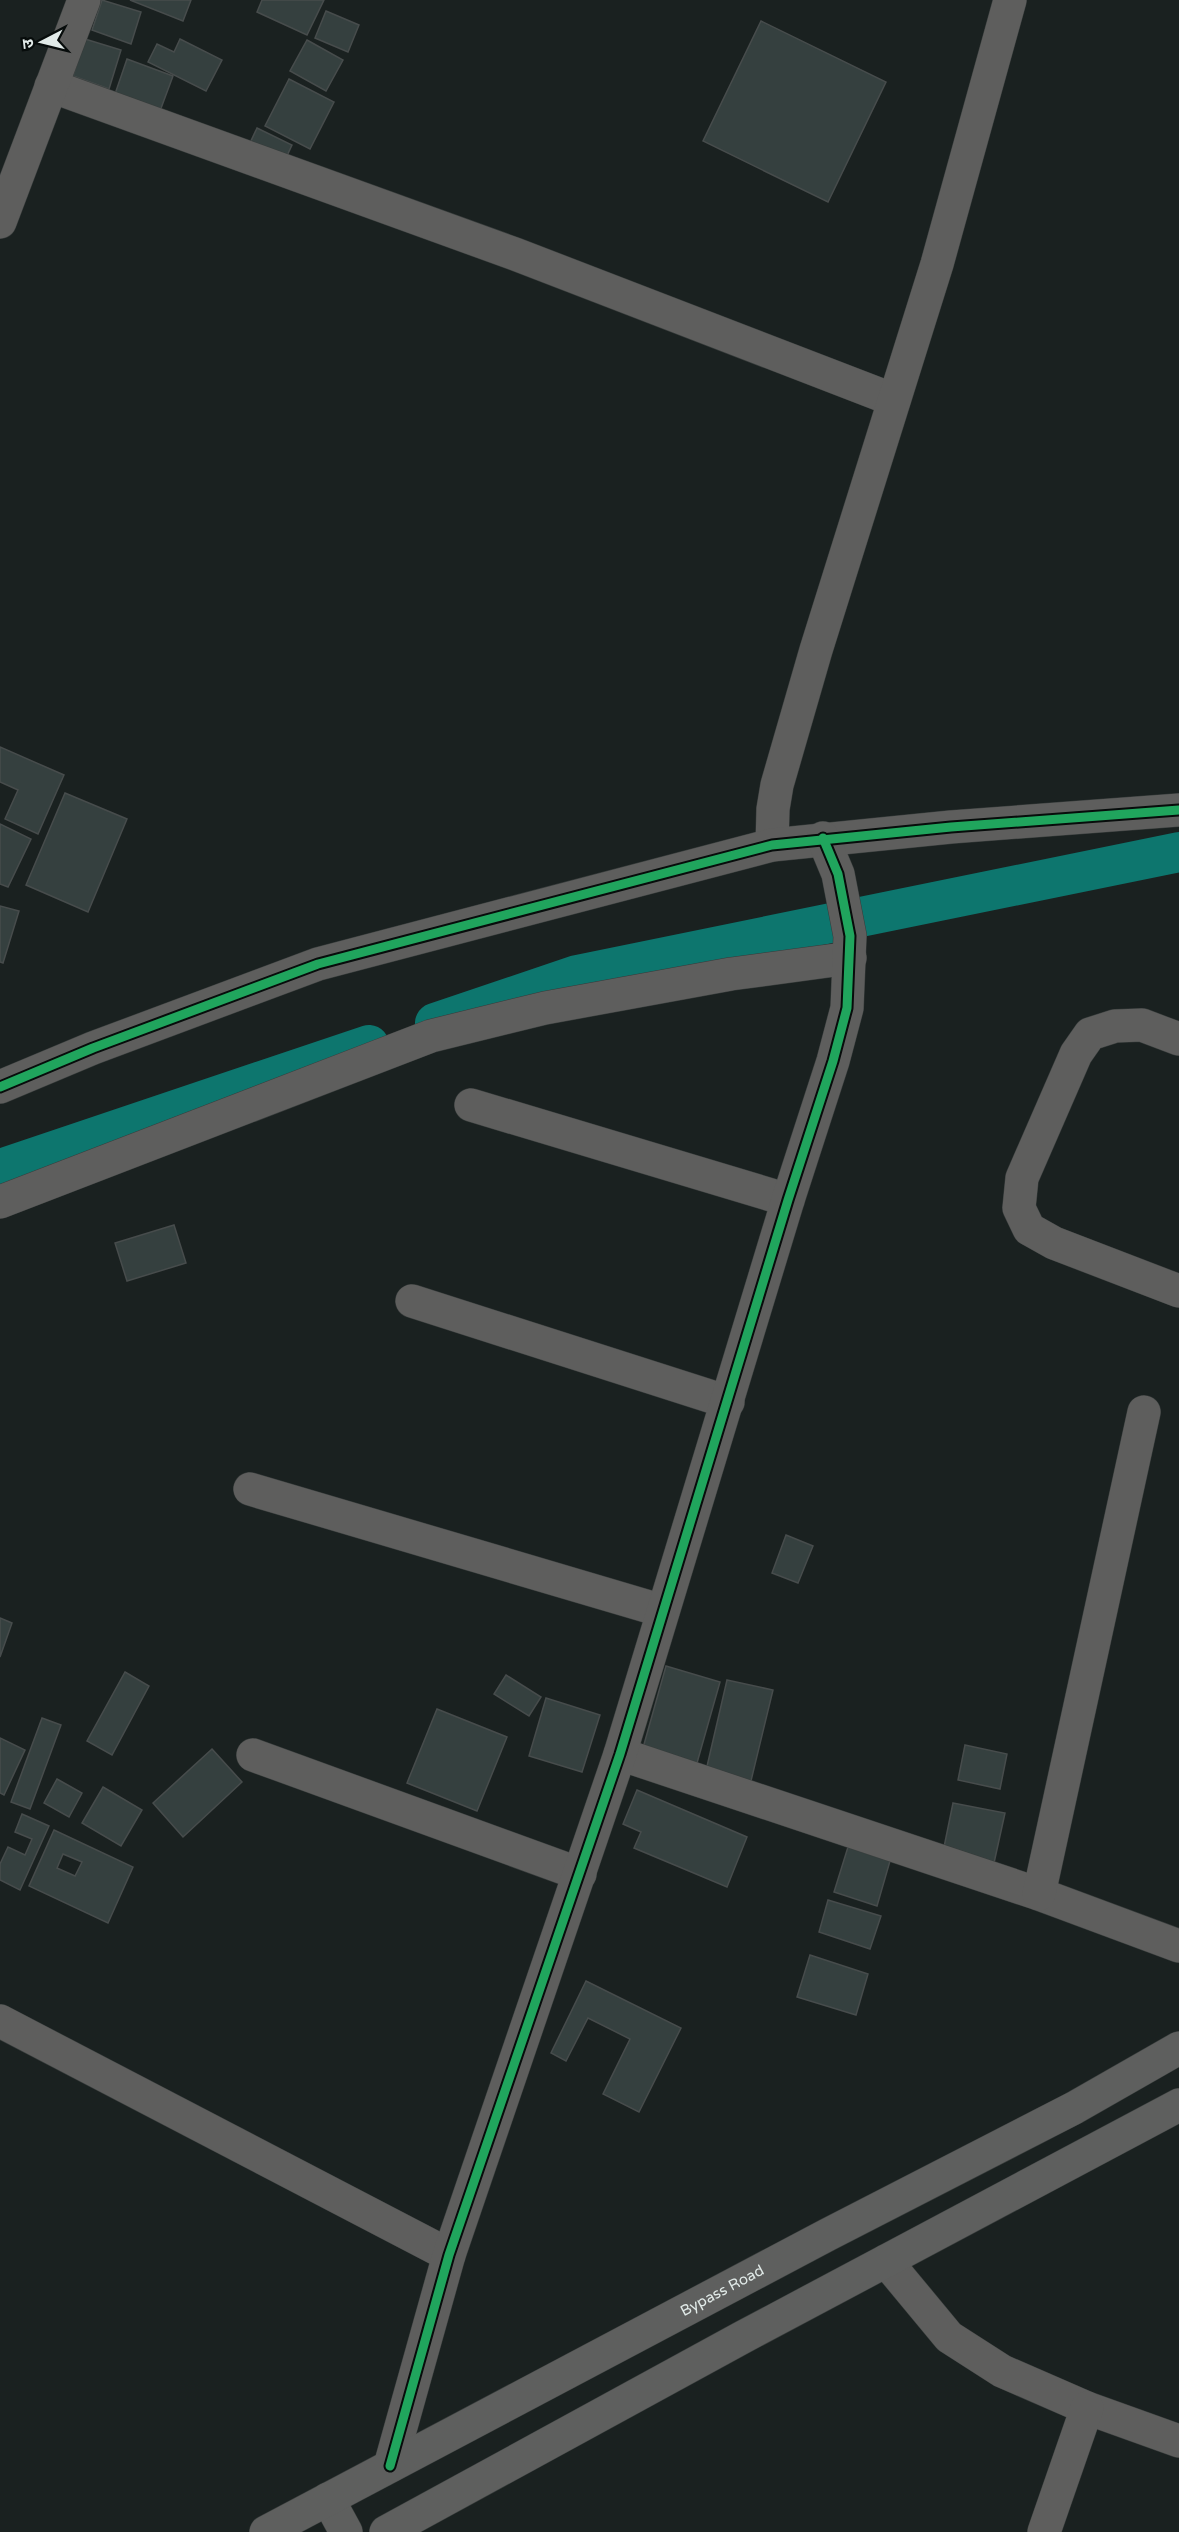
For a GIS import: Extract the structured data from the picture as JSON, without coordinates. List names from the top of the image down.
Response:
{
  "streets": {
    "main road": ["Bypass Road"]
  },
  "north": "left"
}
